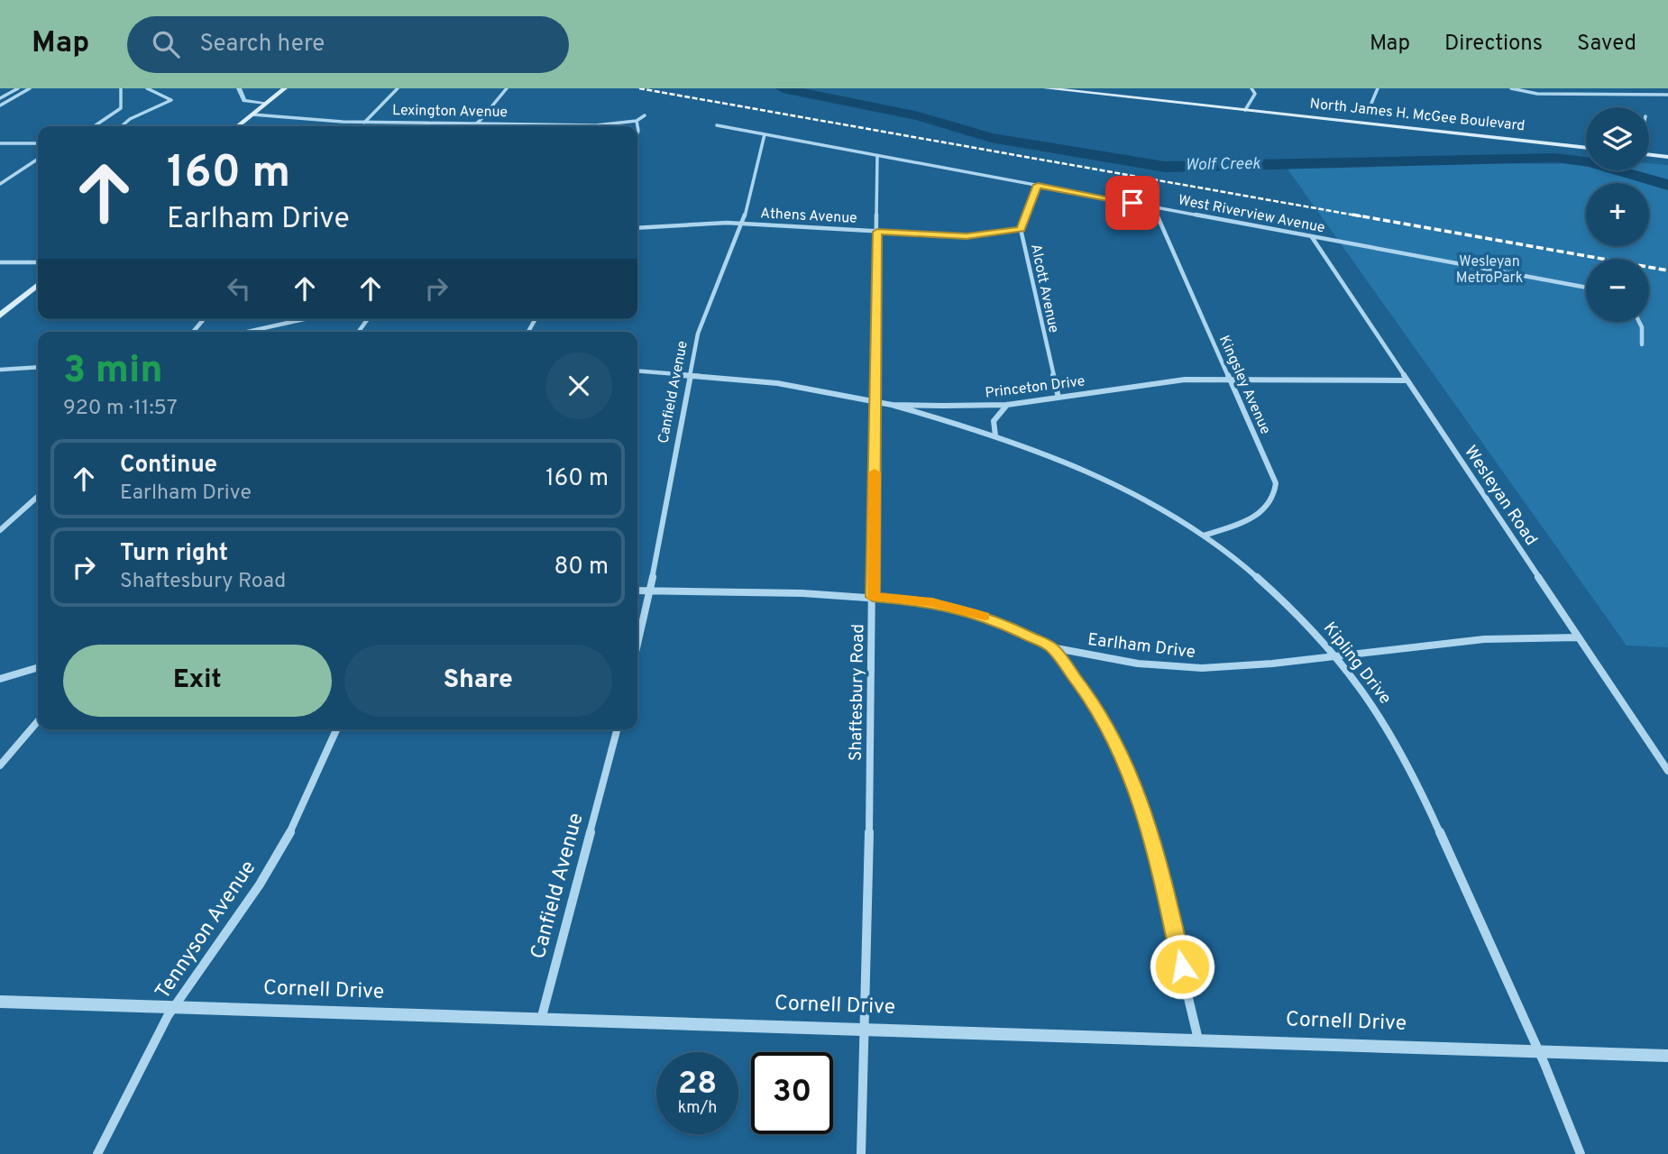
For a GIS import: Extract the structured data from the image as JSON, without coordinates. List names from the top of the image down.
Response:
{
  "streets": {
    "main road": ["North James H. McGee Boulevard"],
    "street": [
      "Lexington Avenue",
      "West Riverview Avenue",
      "Athens Avenue",
      "Alcott Avenue",
      "Kingsley Avenue",
      "Princeton Drive",
      "Canfield Avenue",
      "Wesleyan Road",
      "Earlham Drive",
      "Kipling Drive",
      "Shaftesbury Road",
      "Tennyson Avenue",
      "Cornell Drive"
    ]
  },
  "crossings": [
    ["West Riverview Avenue", "Alcott Avenue"],
    ["West Riverview Avenue", "Kingsley Avenue"],
    ["West Riverview Avenue", "Canfield Avenue"],
    ["West Riverview Avenue", "Wesleyan Road"],
    ["West Riverview Avenue", "Shaftesbury Road"],
    ["Athens Avenue", "Alcott Avenue"],
    ["Athens Avenue", "Canfield Avenue"],
    ["Athens Avenue", "Shaftesbury Road"],
    ["Alcott Avenue", "Princeton Drive"],
    ["Kingsley Avenue", "Princeton Drive"],
    ["Kingsley Avenue", "Kipling Drive"],
    ["Princeton Drive", "Canfield Avenue"],
    ["Princeton Drive", "Wesleyan Road"],
    ["Princeton Drive", "Kipling Drive"],
    ["Princeton Drive", "Shaftesbury Road"],
    ["Canfield Avenue", "Earlham Drive"],
    ["Canfield Avenue", "Cornell Drive"],
    ["Wesleyan Road", "Earlham Drive"],
    ["Earlham Drive", "Kipling Drive"],
    ["Earlham Drive", "Shaftesbury Road"],
    ["Kipling Drive", "Cornell Drive"],
    ["Shaftesbury Road", "Cornell Drive"],
    ["Tennyson Avenue", "Cornell Drive"]
  ],
  "water": ["Wolf Creek"],
  "parks": ["Wesleyan MetroPark"],
  "page": {
    "header": "Map",
    "search": "Search here",
    "nav": ["Map", "Directions", "Saved"],
    "map_buttons": ["+", "−"],
    "turn": ["160 m", "Earlham Drive"],
    "heading": ["3 min", "920 m · 11:57"],
    "list": [
      {
        "name": "Continue",
        "note": "Earlham Drive",
        "value": "160 m"
      },
      {
        "name": "Turn right",
        "note": "Shaftesbury Road",
        "value": "80 m"
      }
    ],
    "buttons": ["Exit", "Share"],
    "speed": "28 km/h",
    "limit": "30"
  }
}
